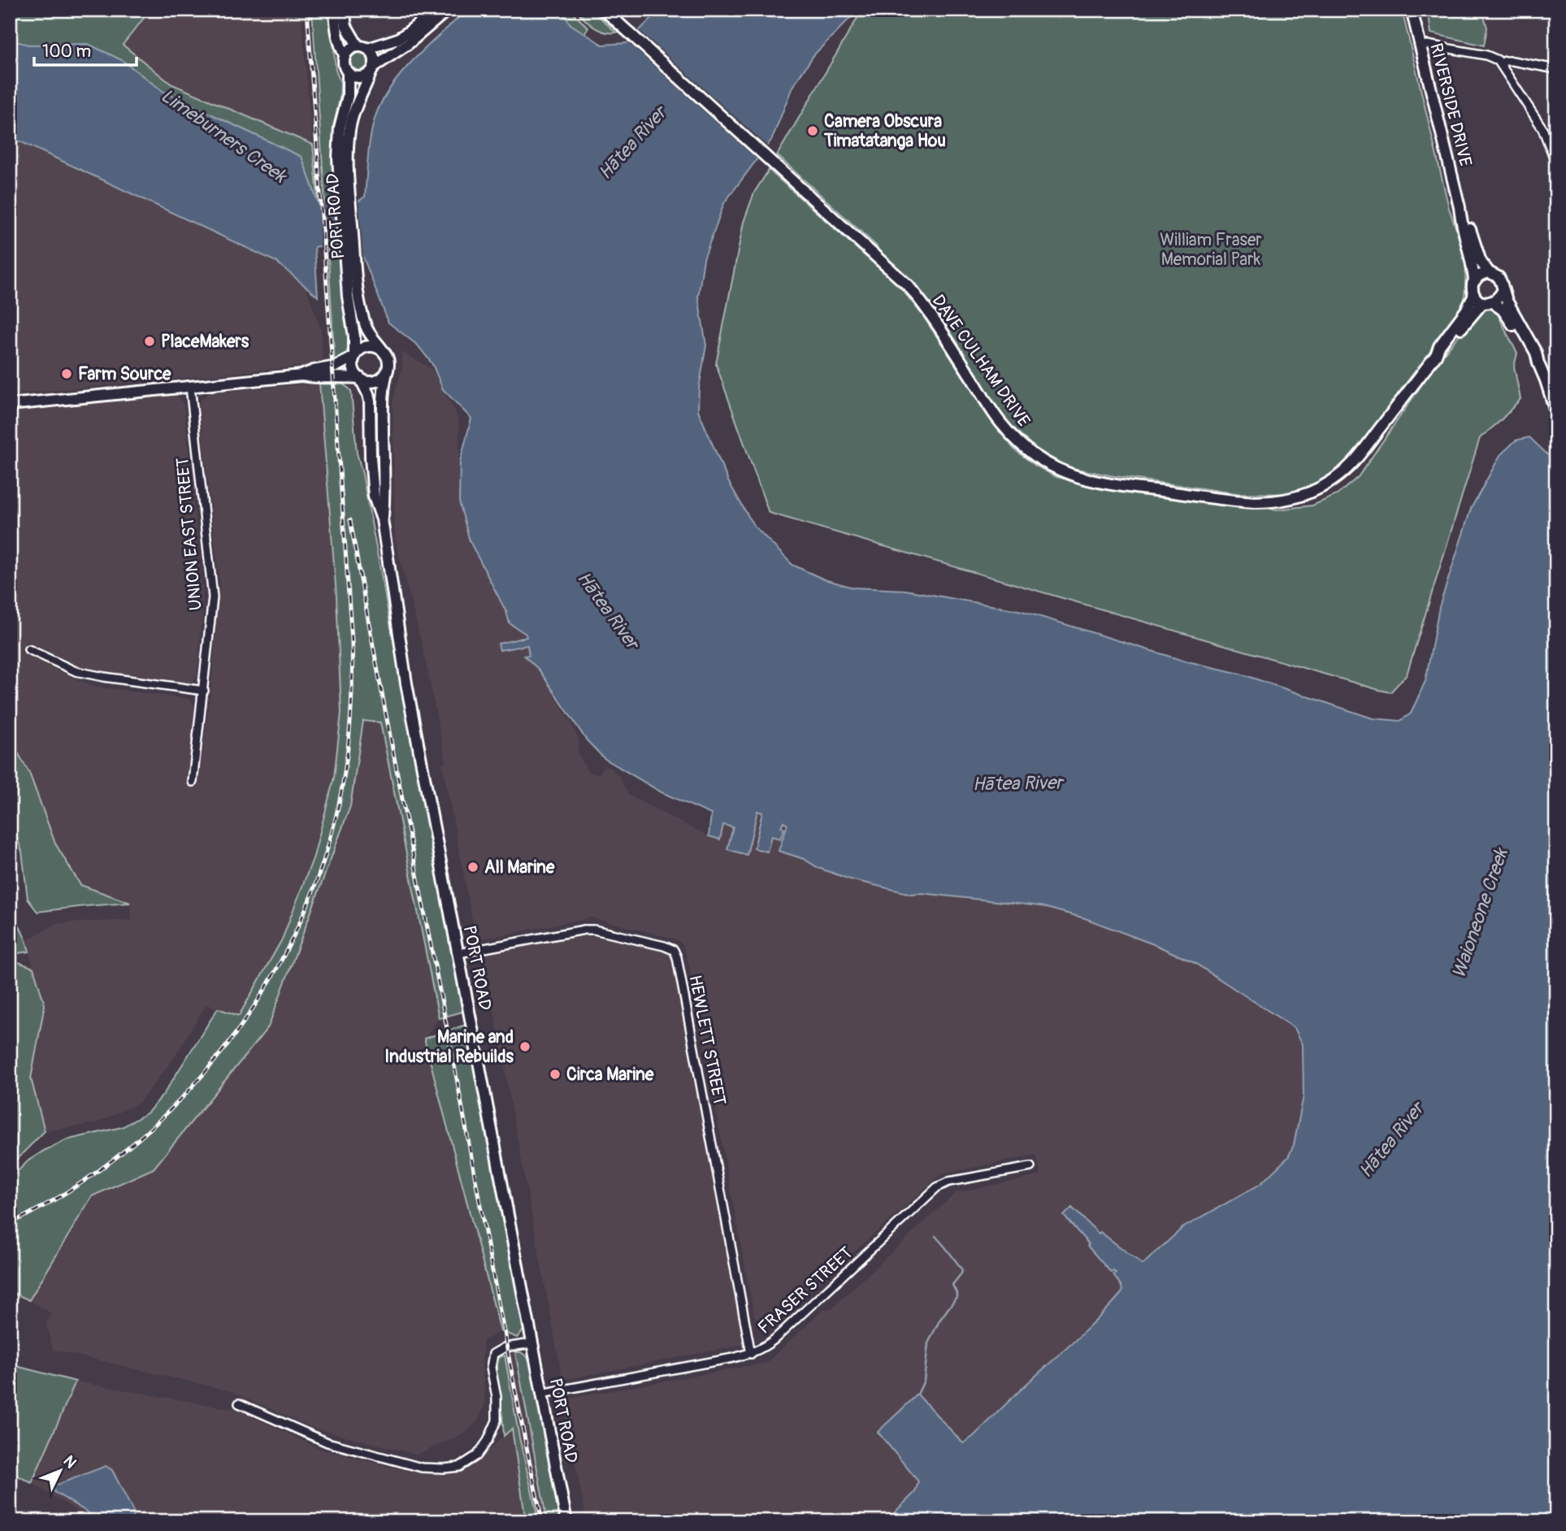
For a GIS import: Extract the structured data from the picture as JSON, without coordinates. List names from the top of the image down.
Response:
{
  "streets": {
    "main road": ["RIVERSIDE DRIVE", "PORT ROAD", "DAVE CULHAM DRIVE"],
    "street": ["UNION EAST STREET", "HEWLETT STREET", "FRASER STREET"]
  },
  "crossings": [
    ["RIVERSIDE DRIVE", "DAVE CULHAM DRIVE"],
    ["PORT ROAD", "HEWLETT STREET"],
    ["PORT ROAD", "FRASER STREET"],
    ["HEWLETT STREET", "FRASER STREET"]
  ],
  "water": ["Limeburners Creek", "Hātea River", "Waioneone Creek"],
  "parks": ["William Fraser Memorial Park"],
  "places": [
    "Camera Obscura Timatatanga Hou",
    "PlaceMakers",
    "Farm Source",
    "All Marine",
    "Marine and Industrial Rebuilds",
    "Circa Marine"
  ],
  "scale_bar": "100 m",
  "north": "top right"
}
